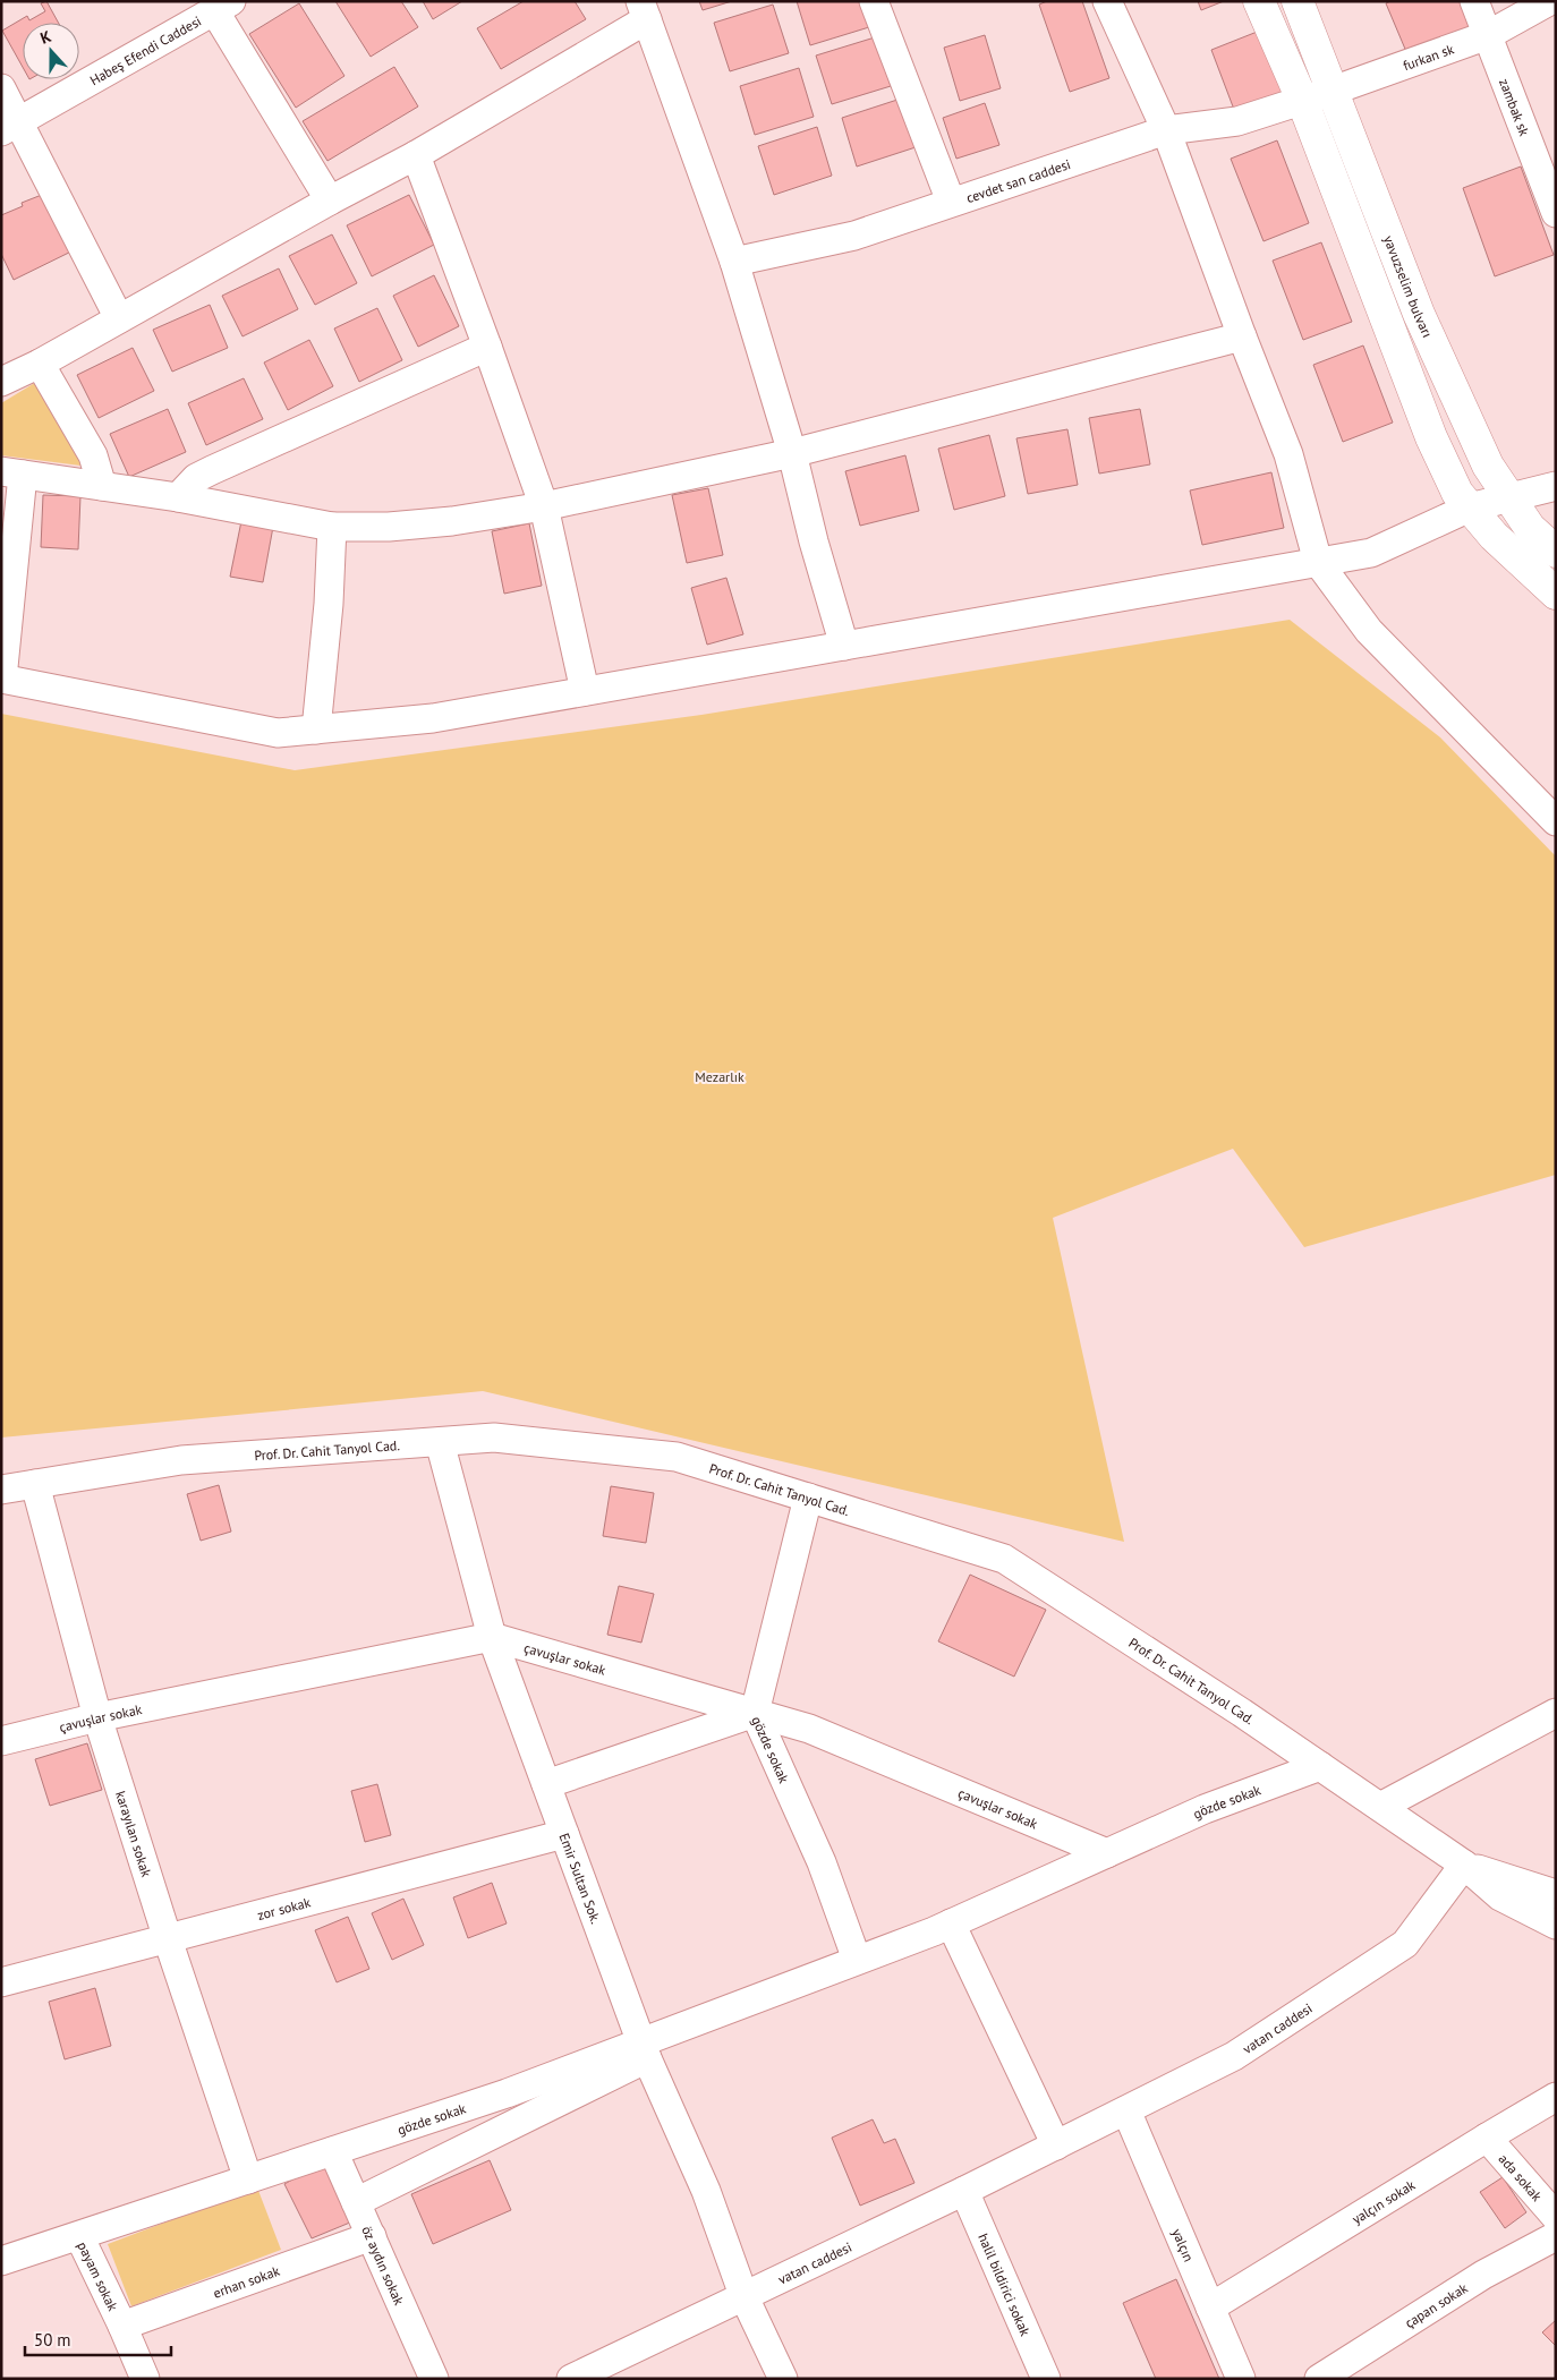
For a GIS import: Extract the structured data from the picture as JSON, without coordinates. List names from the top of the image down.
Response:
{
  "streets": {
    "main road": ["yavuzselim bulvarı"],
    "street": [
      "Habeş Efendi Caddesi",
      "furkan sk",
      "zambak sk",
      "cevdet san caddesi",
      "Prof. Dr. Cahit Tanyol Cad.",
      "çavuşlar sokak",
      "gözde sokak",
      "karayılan sokak",
      "Emir Sultan Sok.",
      "zor sokak",
      "vatan caddesi",
      "ada sokak",
      "yalçın sokak",
      "yalçın",
      "öz aydın sokak",
      "payam sokak",
      "erhan sokak",
      "halil bildirici sokak",
      "çapan sokak"
    ]
  },
  "crossings": [
    ["furkan sk", "zambak sk"],
    ["furkan sk", "cevdet san caddesi"],
    ["furkan sk", "yavuzselim bulvarı"],
    ["Prof. Dr. Cahit Tanyol Cad.", "gözde sokak"],
    ["Prof. Dr. Cahit Tanyol Cad.", "karayılan sokak"],
    ["Prof. Dr. Cahit Tanyol Cad.", "Emir Sultan Sok."],
    ["Prof. Dr. Cahit Tanyol Cad.", "vatan caddesi"],
    ["çavuşlar sokak", "gözde sokak"],
    ["çavuşlar sokak", "karayılan sokak"],
    ["çavuşlar sokak", "Emir Sultan Sok."],
    ["gözde sokak", "karayılan sokak"],
    ["gözde sokak", "Emir Sultan Sok."],
    ["gözde sokak", "öz aydın sokak"],
    ["gözde sokak", "payam sokak"],
    ["karayılan sokak", "zor sokak"],
    ["Emir Sultan Sok.", "zor sokak"],
    ["Emir Sultan Sok.", "vatan caddesi"],
    ["vatan caddesi", "yalçın"],
    ["vatan caddesi", "halil bildirici sokak"],
    ["ada sokak", "yalçın sokak"],
    ["yalçın sokak", "yalçın"],
    ["öz aydın sokak", "erhan sokak"],
    ["payam sokak", "erhan sokak"]
  ],
  "parks": ["Mezarlık"],
  "scale_bar": "50 m",
  "north": "top"
}
